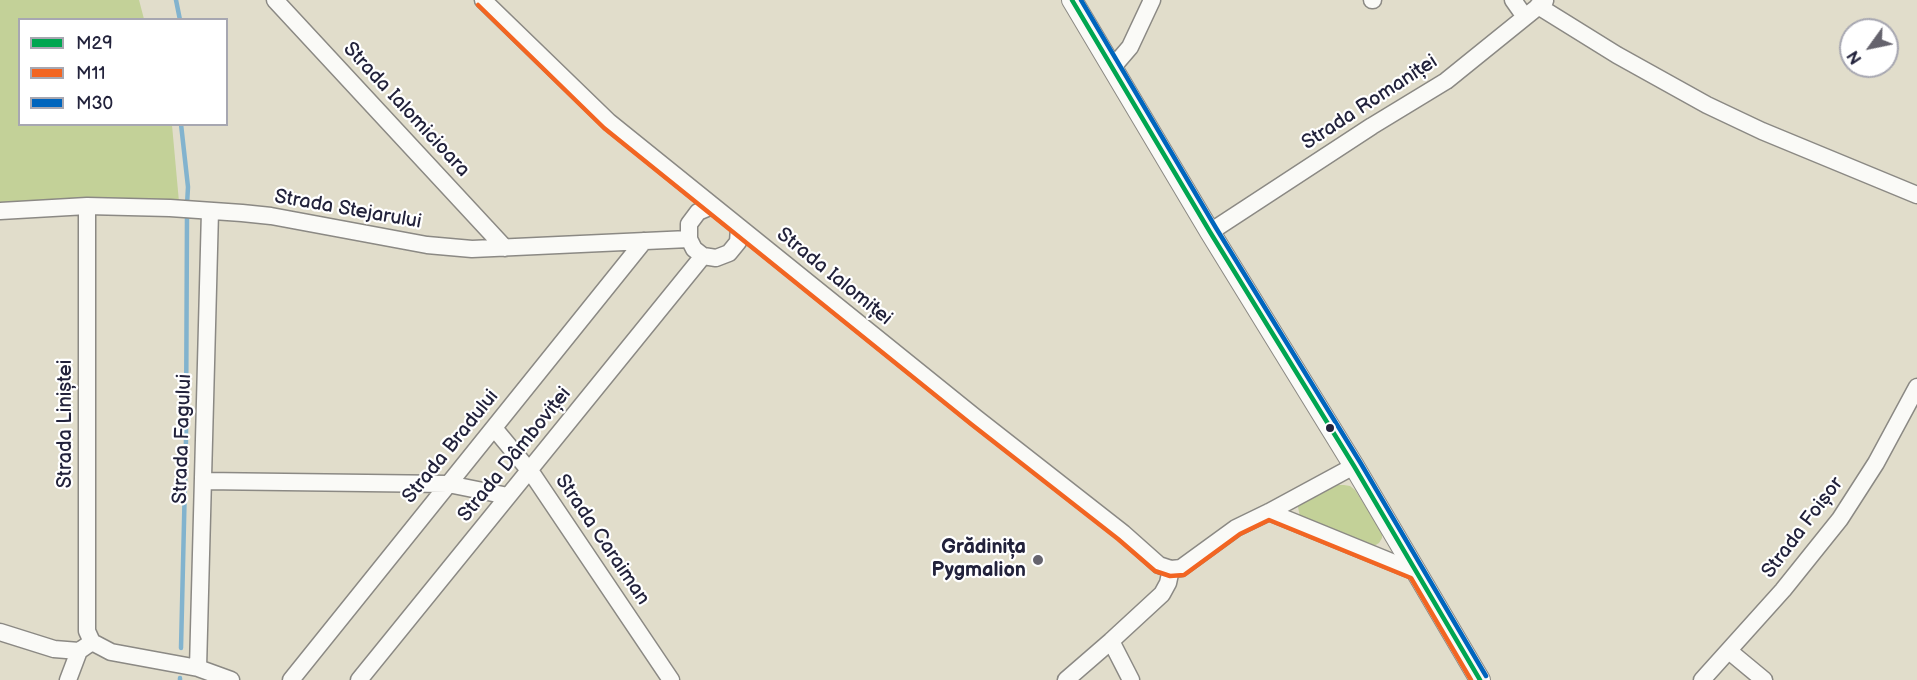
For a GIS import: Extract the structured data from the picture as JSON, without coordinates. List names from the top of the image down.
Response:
{
  "streets": {
    "street": [
      "Strada Romaniței",
      "Strada Ialomicioara",
      "Strada Stejarului",
      "Strada Ialomiței",
      "Strada Liniștei",
      "Strada Fagului",
      "Strada Bradului",
      "Strada Dâmboviței",
      "Strada Foișor",
      "Strada Caraiman"
    ]
  },
  "crossings": [
    ["Strada Ialomicioara", "Strada Stejarului"],
    ["Strada Stejarului", "Strada Ialomiței"],
    ["Strada Stejarului", "Strada Liniștei"],
    ["Strada Stejarului", "Strada Fagului"],
    ["Strada Stejarului", "Strada Bradului"],
    ["Strada Stejarului", "Strada Dâmboviței"],
    ["Strada Ialomiței", "Strada Dâmboviței"],
    ["Strada Bradului", "Strada Caraiman"],
    ["Strada Dâmboviței", "Strada Caraiman"]
  ],
  "places": ["Grădinița Pygmalion"],
  "lines": ["transit line M29", "transit line M30", "transit line M11"],
  "legend": ["M29", "M11", "M30"],
  "north": "bottom left"
}
